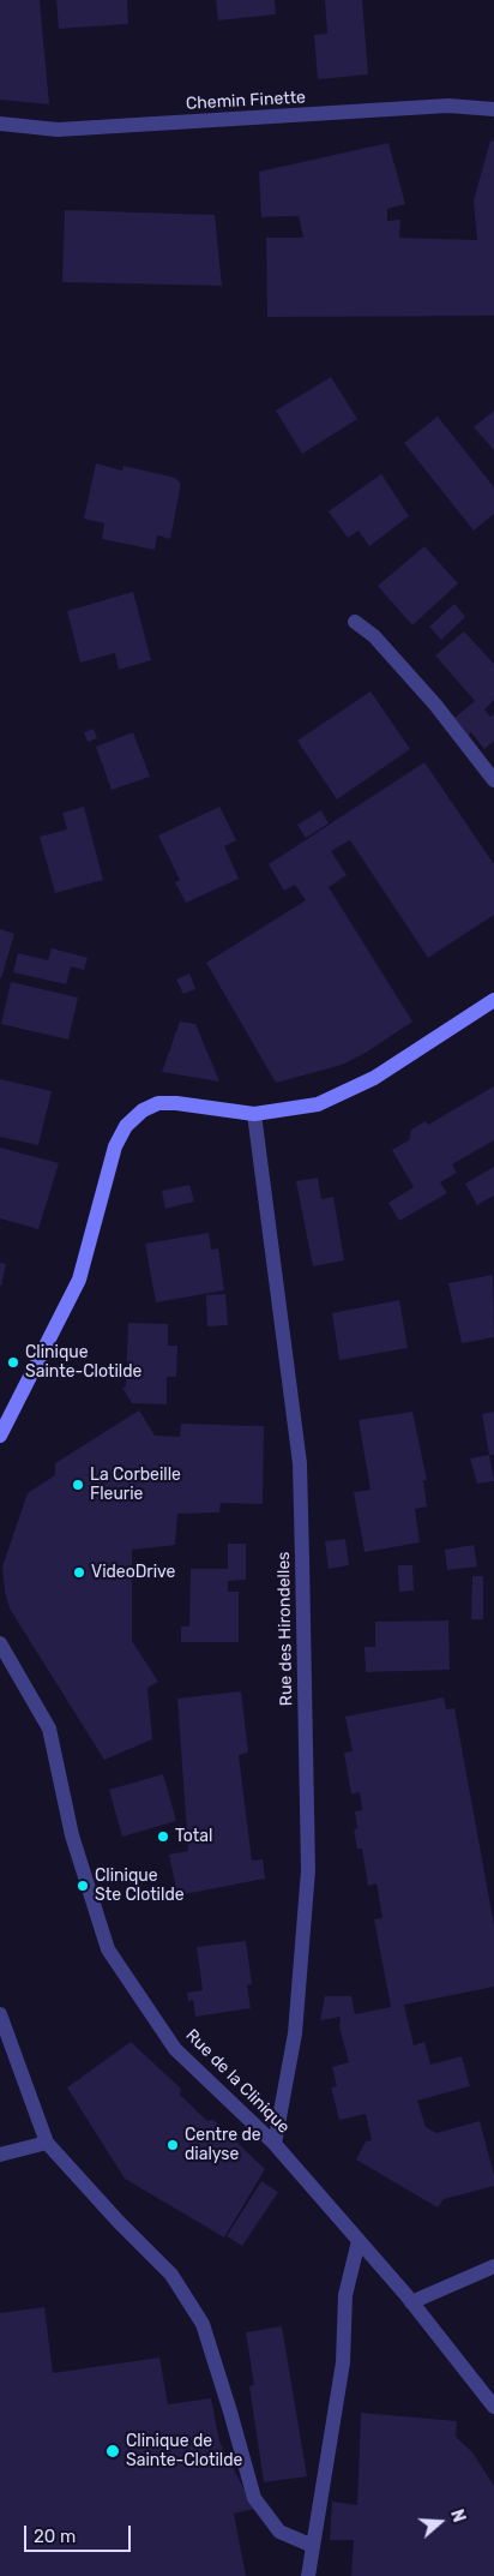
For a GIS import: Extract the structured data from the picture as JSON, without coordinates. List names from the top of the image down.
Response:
{
  "streets": {
    "street": ["Chemin Finette", "Rue des Hirondelles", "Rue de la Clinique"]
  },
  "crossings": [
    ["Rue des Hirondelles", "Rue de la Clinique"]
  ],
  "places": [
    "Clinique Sainte-Clotilde",
    "La Corbeille Fleurie",
    "VideoDrive",
    "Total",
    "Clinique Ste Clotilde",
    "Centre de dialyse",
    "Clinique de Sainte-Clotilde"
  ],
  "scale_bar": "20 m",
  "north": "right"
}
